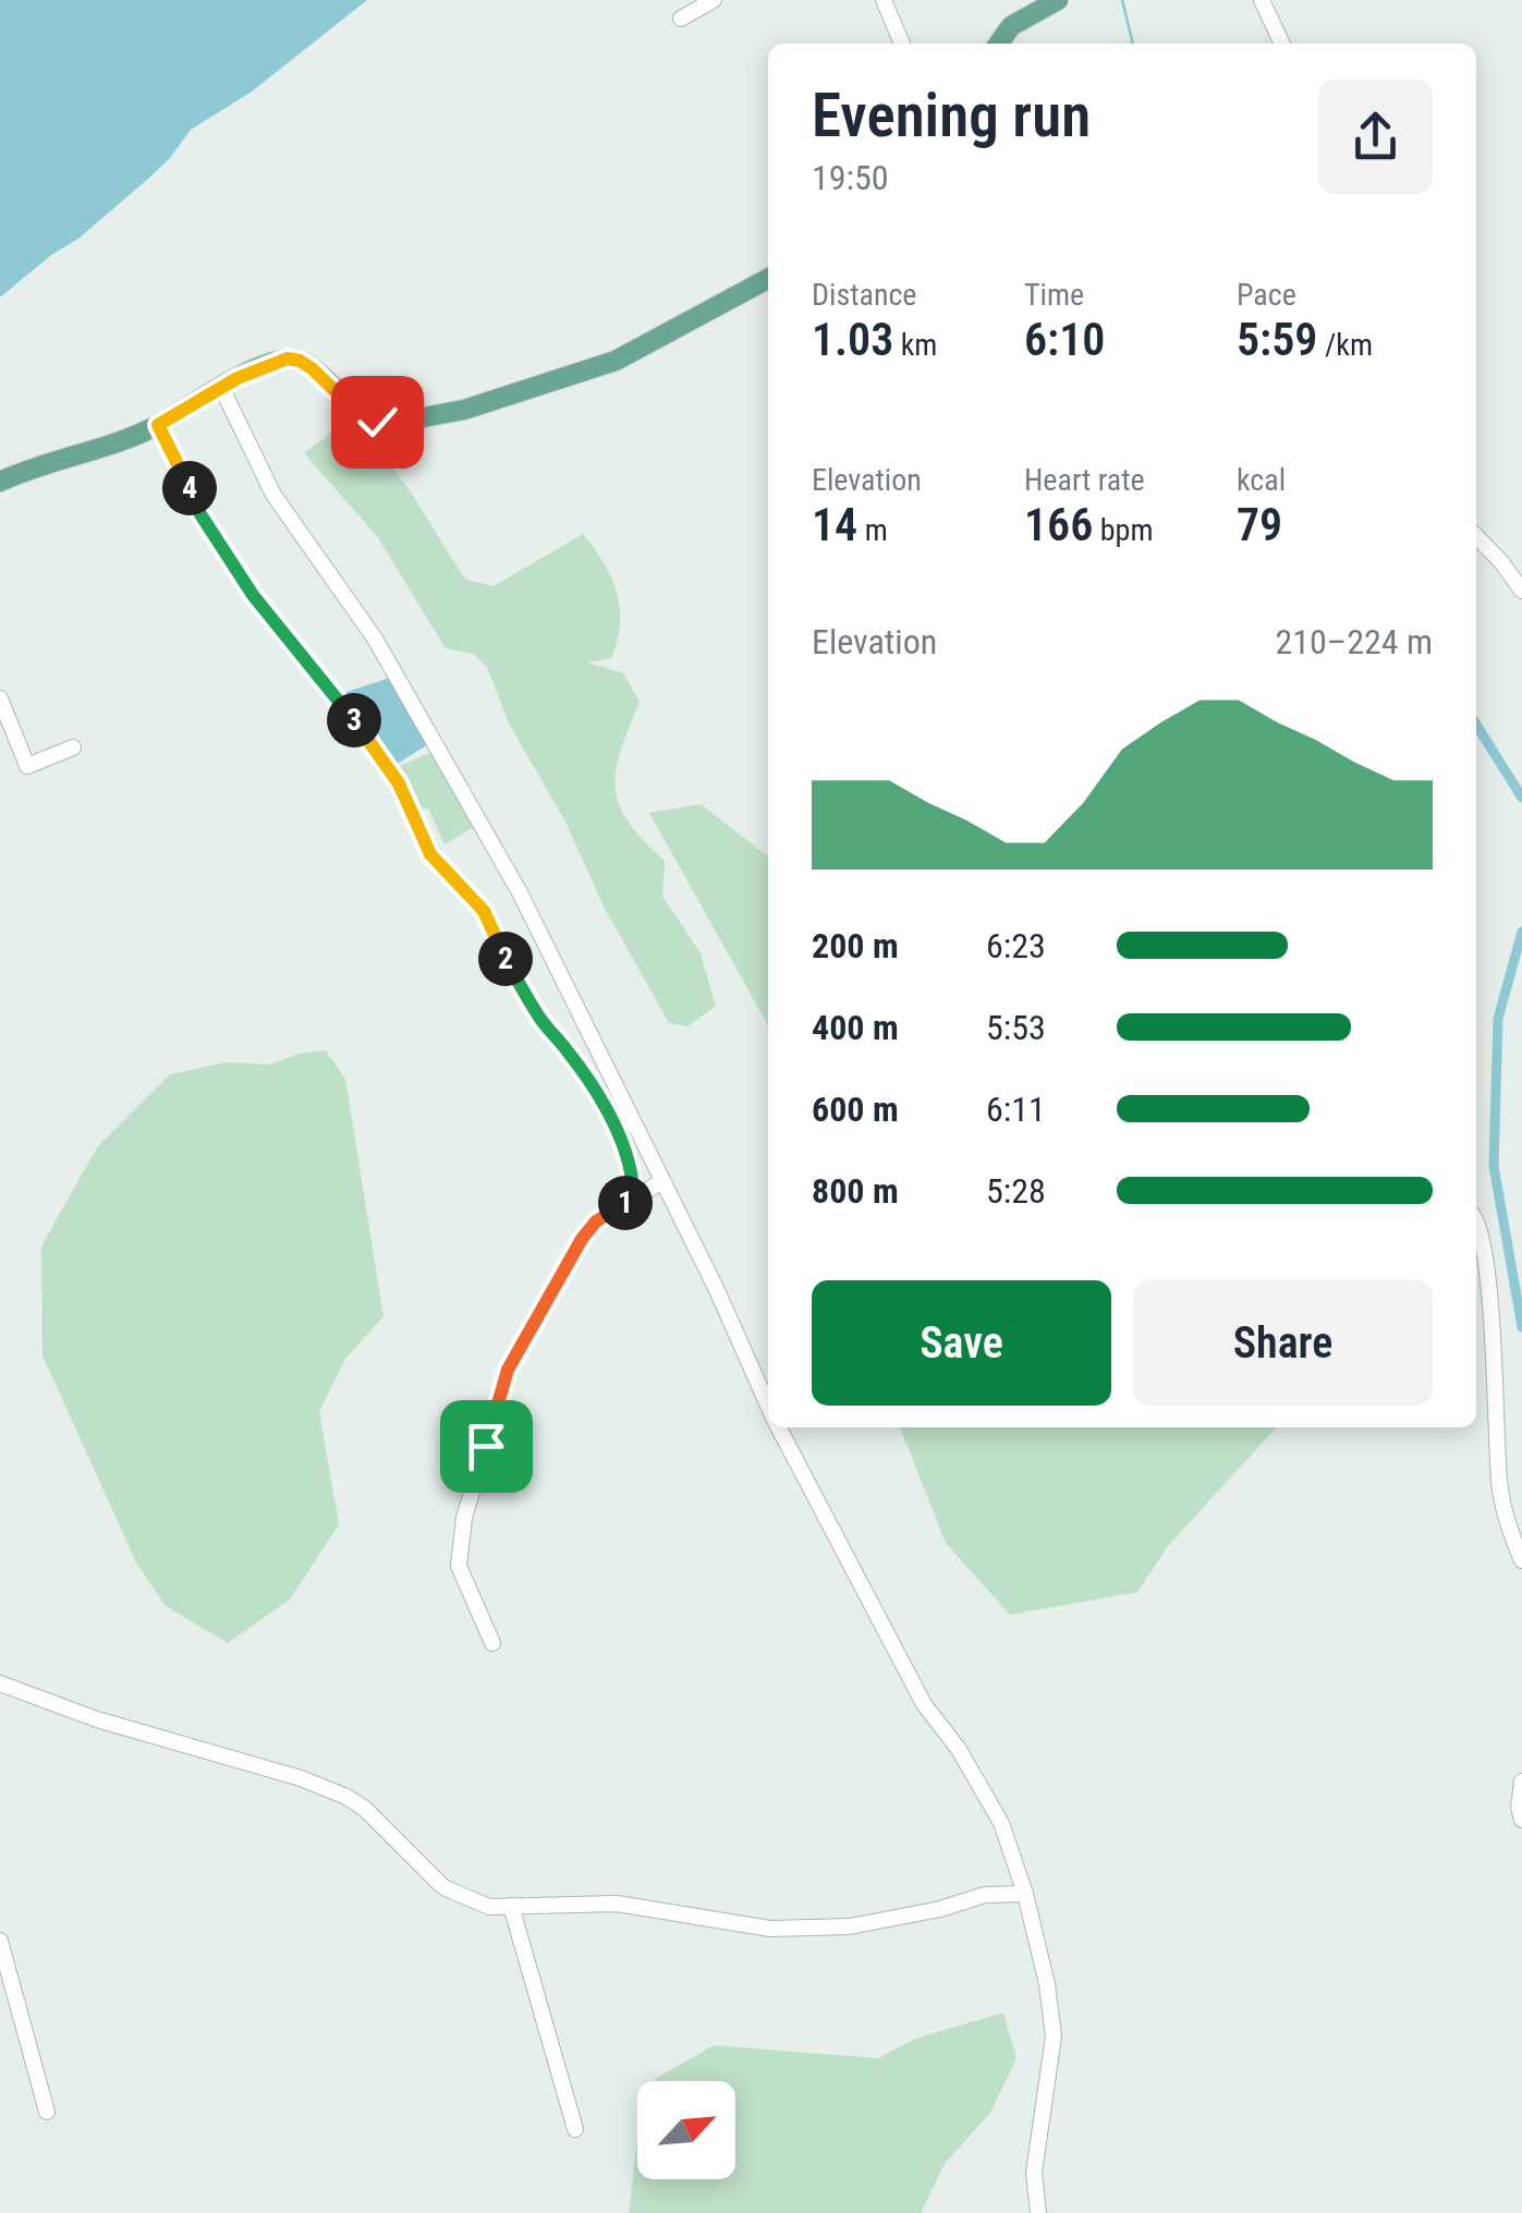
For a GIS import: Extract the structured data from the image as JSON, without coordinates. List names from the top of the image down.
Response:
{
  "north": "top right",
  "page": {
    "heading": ["Evening run", "19:50"],
    "stats": [
      ["Distance", "1.03 km"],
      ["Time", "6:10"],
      ["Pace", "5:59 /km"],
      ["Elevation", "14 m"],
      ["Heart rate", "166 bpm"],
      ["kcal", "79"]
    ],
    "pins": [
      "4",
      "3",
      "2",
      "1"
    ],
    "chart": ["Elevation", "210–224 m"],
    "list": [
      {
        "name": "200 m",
        "note": "6:23"
      },
      {
        "name": "400 m",
        "note": "5:53"
      },
      {
        "name": "600 m",
        "note": "6:11"
      },
      {
        "name": "800 m",
        "note": "5:28"
      }
    ],
    "buttons": ["Save", "Share"]
  }
}
